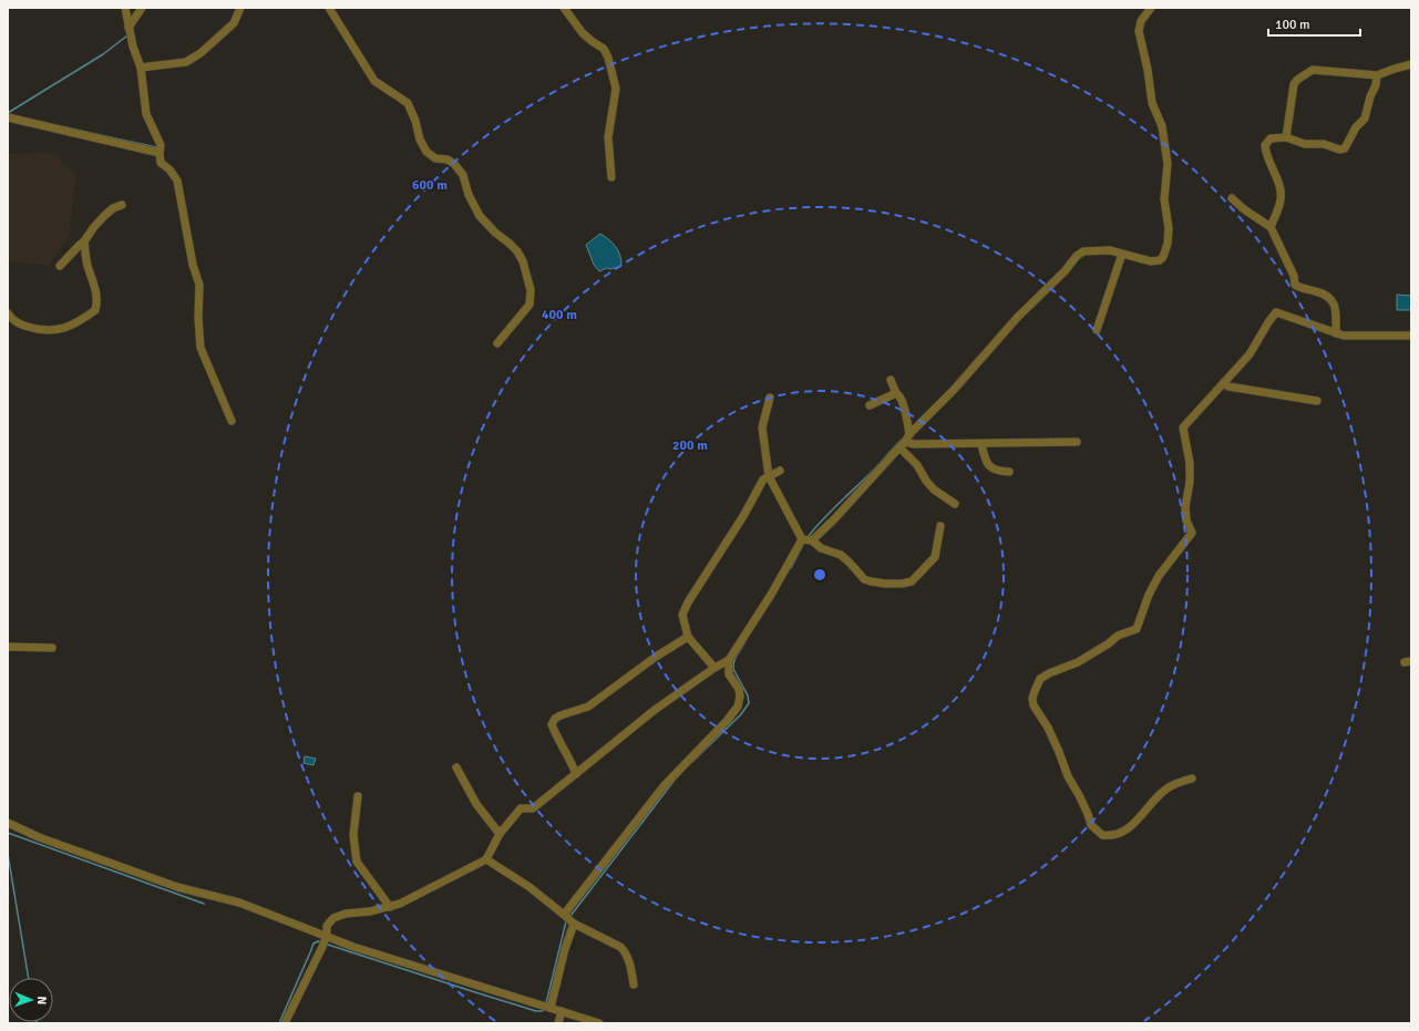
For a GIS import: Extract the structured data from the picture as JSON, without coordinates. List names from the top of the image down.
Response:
{
  "scale_bar": "100 m",
  "north": "right",
  "rings": ["600 m", "400 m", "200 m"]
}
